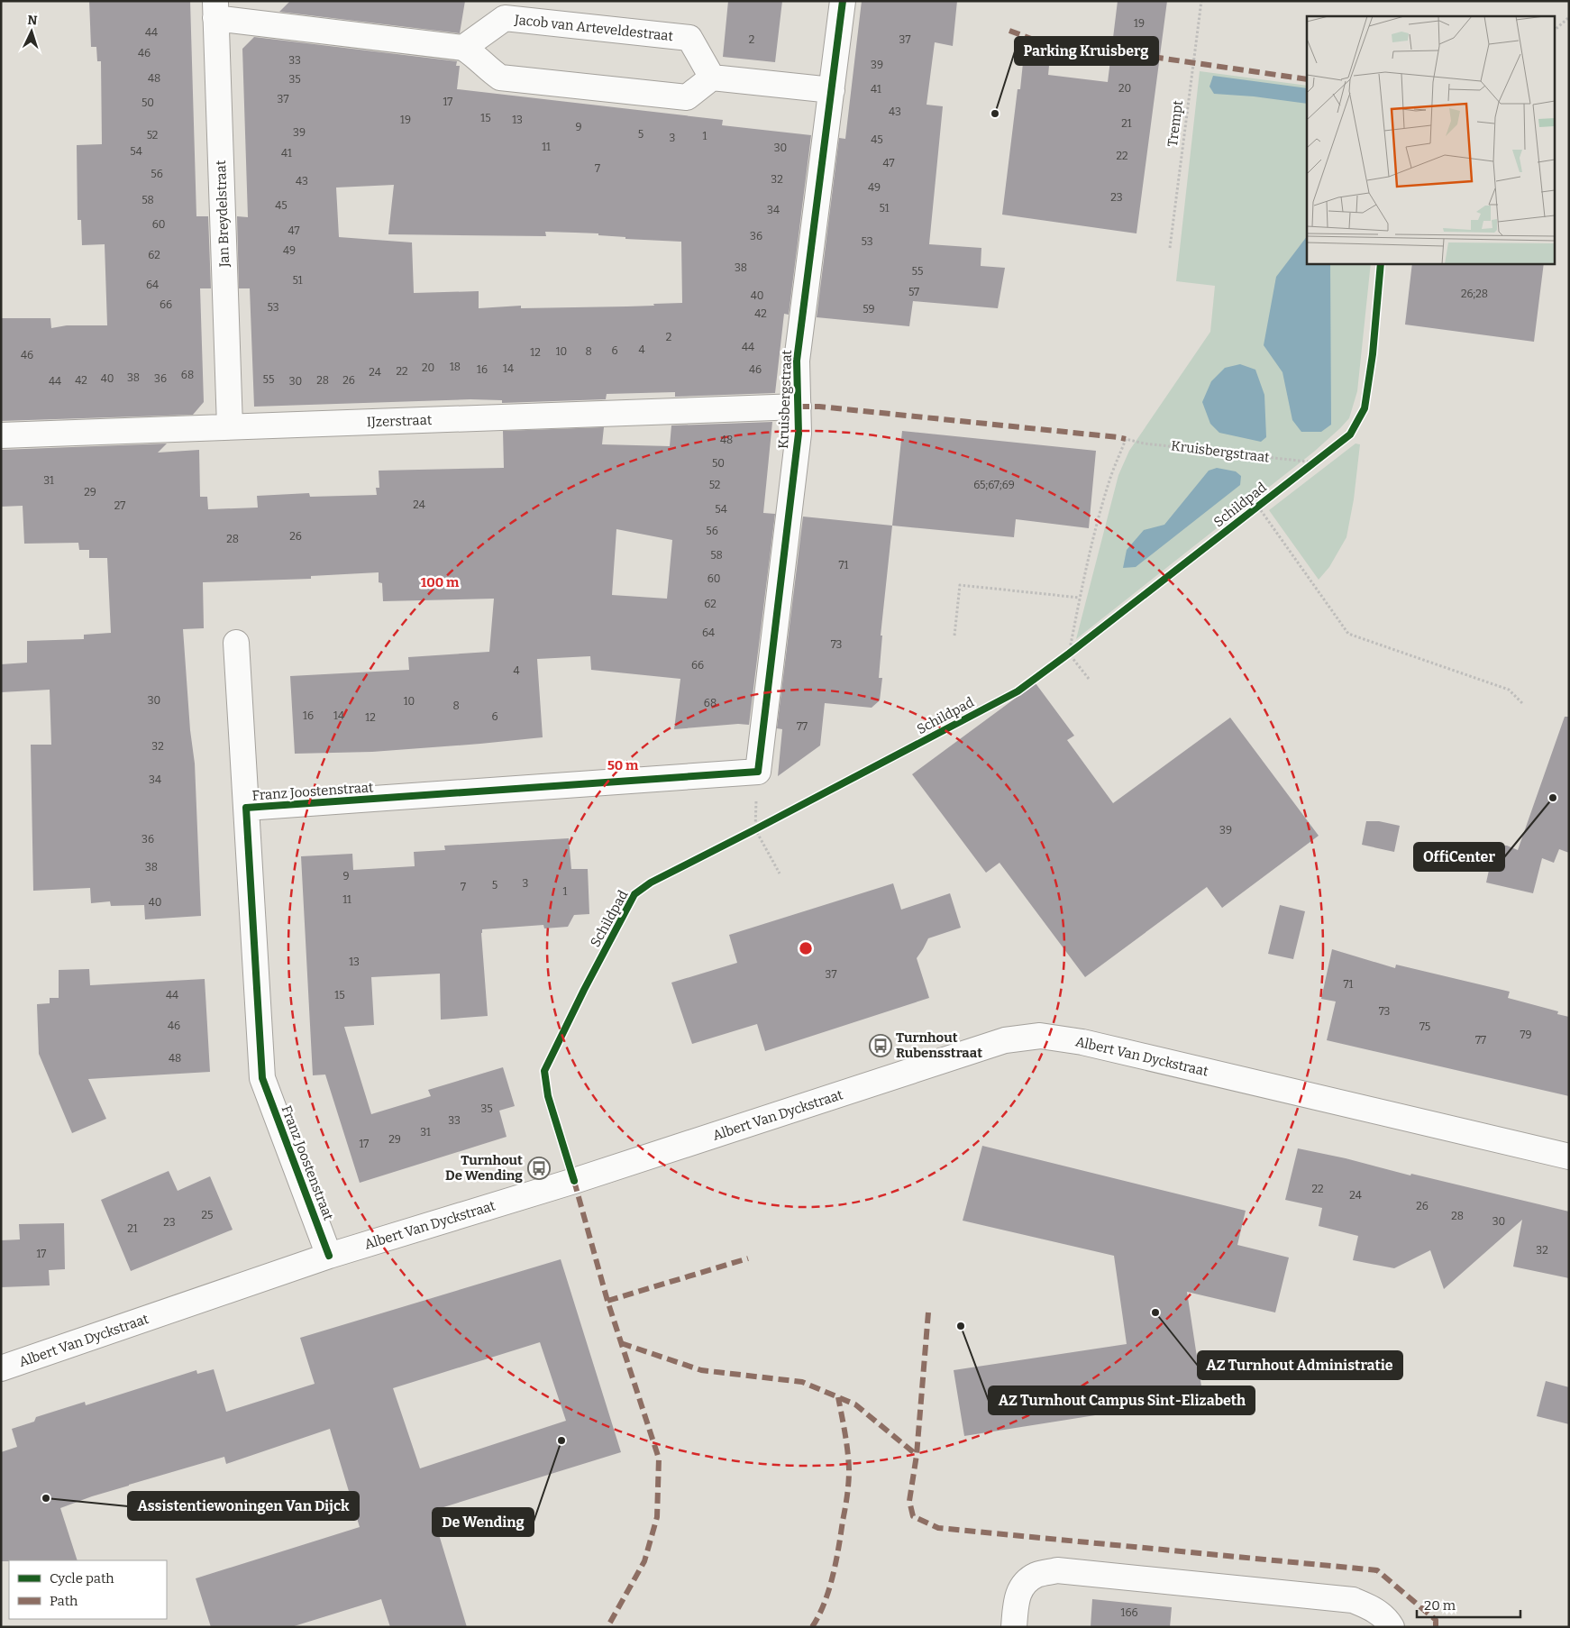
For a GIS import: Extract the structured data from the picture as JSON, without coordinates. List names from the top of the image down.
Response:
{
  "streets": {
    "street": [
      "Jacob van Arteveldestraat",
      "Jan Breydelstraat",
      "Kruisbergstraat",
      "IJzerstraat",
      "Franz Joostenstraat",
      "Albert Van Dyckstraat"
    ],
    "path": ["Trempt"],
    "cycle path": ["Schildpad"]
  },
  "crossings": [
    ["Jan Breydelstraat", "IJzerstraat"],
    ["Kruisbergstraat", "IJzerstraat"],
    ["Kruisbergstraat", "Schildpad"],
    ["Kruisbergstraat", "Franz Joostenstraat"],
    ["Schildpad", "Albert Van Dyckstraat"],
    ["Franz Joostenstraat", "Albert Van Dyckstraat"]
  ],
  "places": {
    "other": [
      "Parking Kruisberg",
      "OffiCenter",
      "AZ Turnhout Administratie",
      "AZ Turnhout Campus Sint-Elizabeth",
      "De Wending",
      "Assistentiewoningen Van Dijck"
    ],
    "bus stop": ["Turnhout Rubensstraat", "Turnhout De Wending"]
  },
  "house_numbers": [
    "19",
    "44",
    "2",
    "37",
    "46",
    "33",
    "39",
    "48",
    "35",
    "20",
    "41",
    "37",
    "17",
    "50",
    "43",
    "15",
    "19",
    "13",
    "21",
    "9",
    "39",
    "5",
    "52",
    "1",
    "3",
    "45",
    "11",
    "30",
    "54",
    "41",
    "22",
    "47",
    "7",
    "56",
    "32",
    "43",
    "49",
    "23",
    "58",
    "45",
    "51",
    "34",
    "60",
    "47",
    "36",
    "53",
    "49",
    "62",
    "38",
    "55",
    "51",
    "64",
    "57",
    "26;28",
    "40",
    "66",
    "53",
    "59",
    "42",
    "2",
    "44",
    "4",
    "6",
    "10",
    "8",
    "12",
    "46",
    "18",
    "20",
    "14",
    "16",
    "46",
    "22",
    "24",
    "68",
    "38",
    "40",
    "36",
    "55",
    "42",
    "28",
    "26",
    "44",
    "30",
    "48",
    "50",
    "31",
    "52",
    "65;67;69",
    "29",
    "24",
    "27",
    "54",
    "56",
    "26",
    "28",
    "58",
    "71",
    "60",
    "62",
    "64",
    "73",
    "66",
    "4",
    "30",
    "10",
    "68",
    "8",
    "16",
    "14",
    "6",
    "12",
    "77",
    "32",
    "34",
    "39",
    "36",
    "38",
    "9",
    "3",
    "5",
    "7",
    "1",
    "11",
    "40",
    "13",
    "37",
    "71",
    "44",
    "15",
    "73",
    "46",
    "75",
    "79",
    "77",
    "48",
    "35",
    "33",
    "31",
    "29",
    "17",
    "22",
    "24",
    "26",
    "25",
    "28",
    "30",
    "23",
    "21",
    "32",
    "17",
    "166"
  ],
  "legend": ["Cycle path", "Path"],
  "scale_bar": "20 m",
  "north": "top",
  "rings": ["100 m", "50 m"]
}
